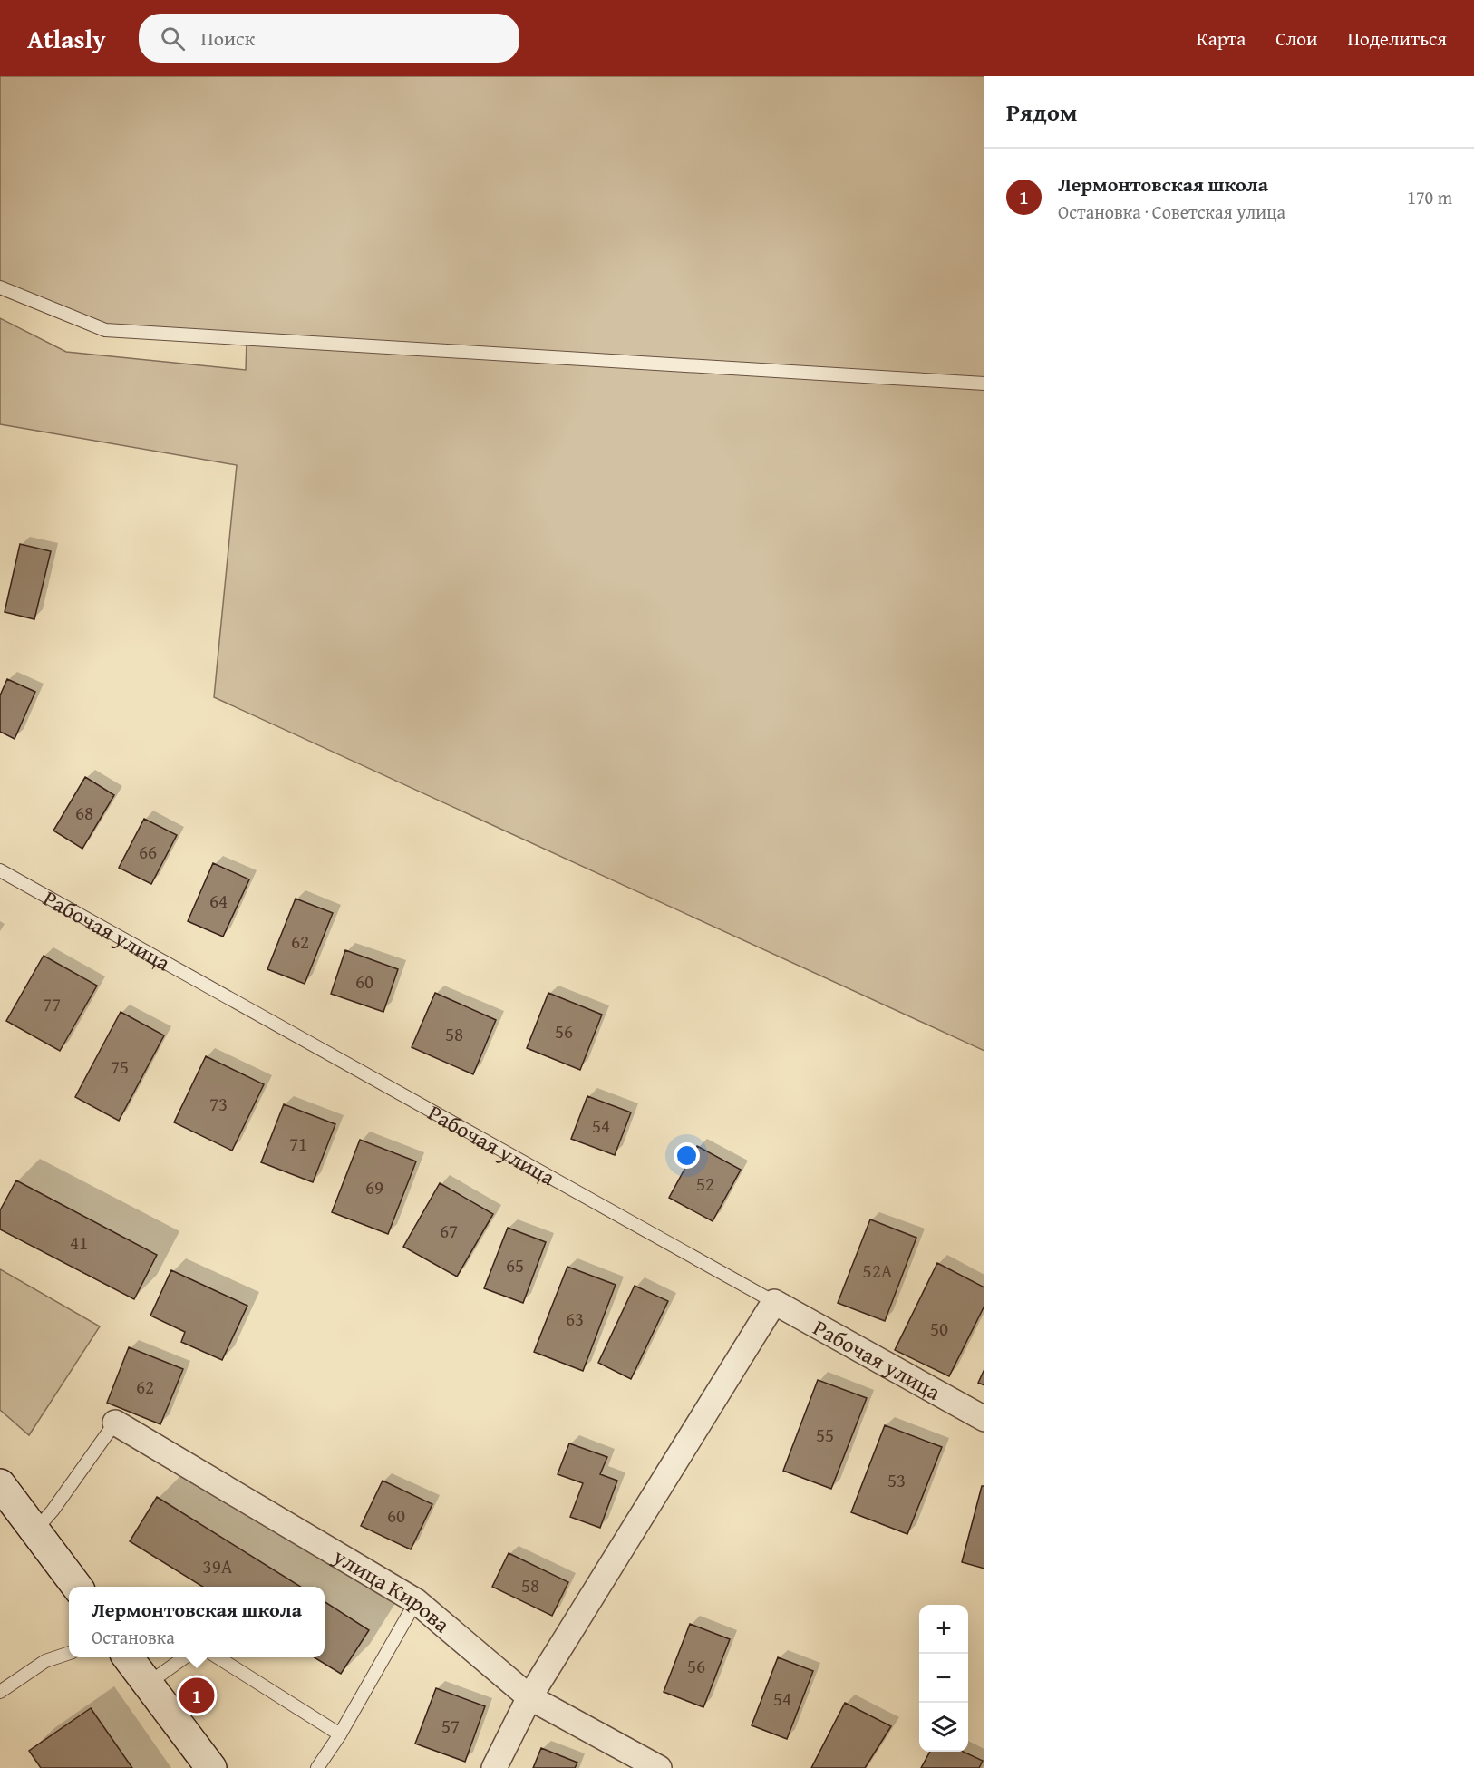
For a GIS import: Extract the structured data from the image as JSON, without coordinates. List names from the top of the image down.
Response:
{
  "streets": {
    "street": ["Рабочая улица", "улица Кирова"]
  },
  "house_numbers": [
    "68",
    "66",
    "64",
    "62",
    "60",
    "77",
    "56",
    "58",
    "75",
    "73",
    "54",
    "71",
    "52",
    "69",
    "67",
    "41",
    "65",
    "52А",
    "63",
    "50",
    "62",
    "55",
    "53",
    "60",
    "39А",
    "58",
    "56",
    "54",
    "57"
  ],
  "page": {
    "header": "Atlasly",
    "search": "Поиск",
    "nav": ["Карта", "Слои", "Поделиться"],
    "heading": "Рядом",
    "list": [
      {
        "mark": "1",
        "name": "Лермонтовская школа",
        "note": "Остановка · Советская улица",
        "value": "170 m"
      }
    ],
    "popup": ["Лермонтовская школа", "Остановка"],
    "map_buttons": ["+", "−"],
    "pins": "1"
  }
}
